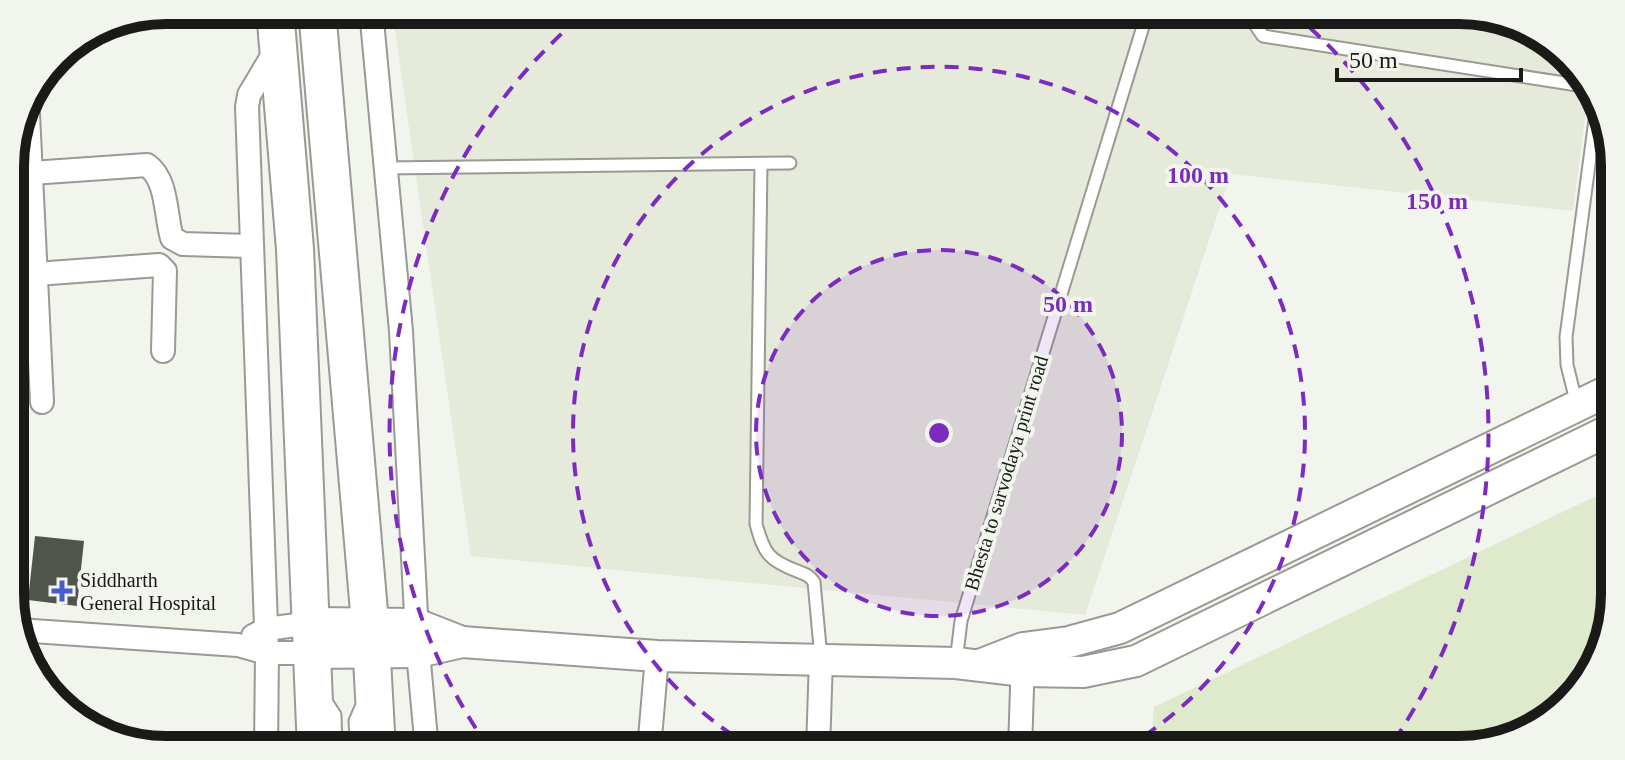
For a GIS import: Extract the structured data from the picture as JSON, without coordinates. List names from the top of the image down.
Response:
{
  "streets": {
    "lane": ["Bhesta to sarvodaya print road"]
  },
  "places": {
    "health": ["Siddharth General Hospital"]
  },
  "scale_bar": "50 m",
  "rings": ["100 m", "150 m", "50 m"]
}
